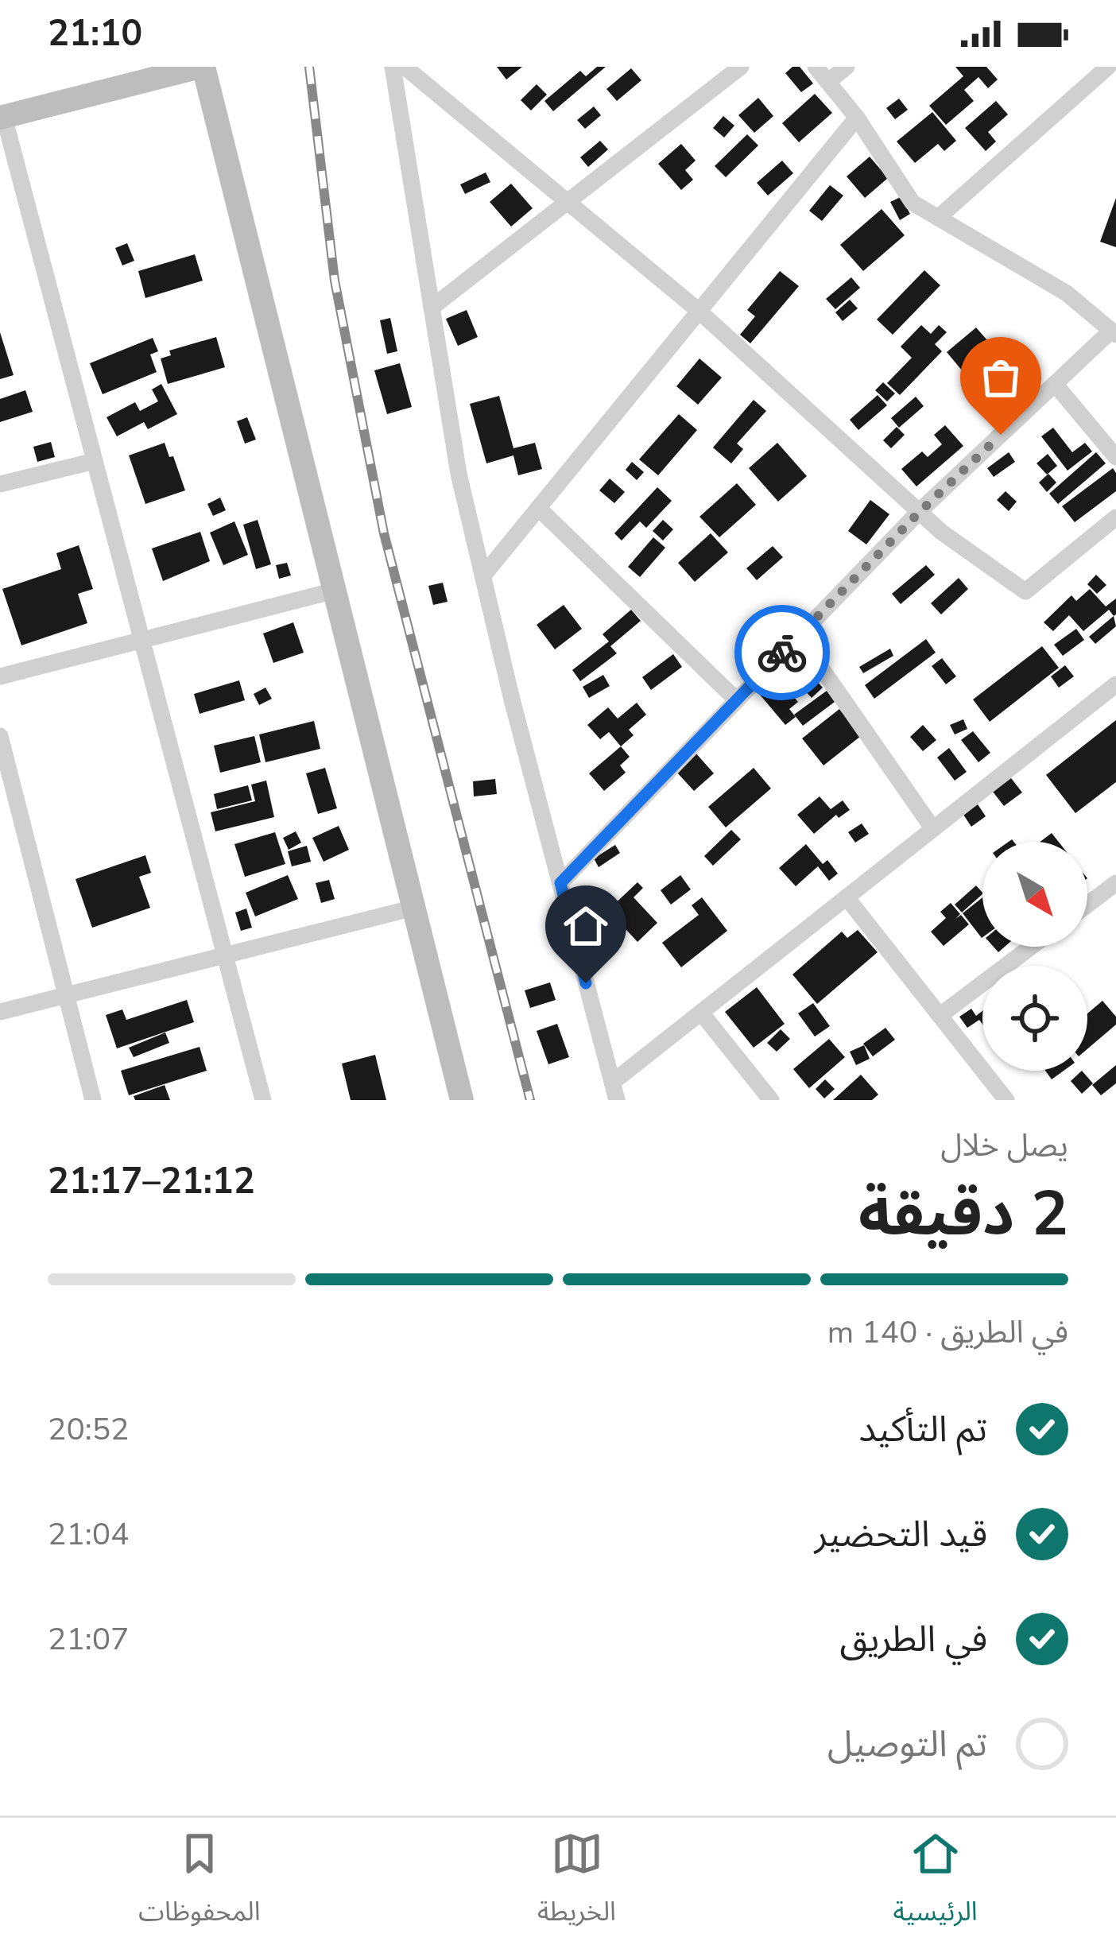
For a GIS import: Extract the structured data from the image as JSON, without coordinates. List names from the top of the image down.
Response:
{
  "north": "bottom right",
  "page": {
    "status": "21:10",
    "heading": ["2 دقيقة", "يصل خلال", "21:12–21:17"],
    "bar": "في الطريق · 140 m",
    "list": [
      ["تم التأكيد", "20:52"],
      ["قيد التحضير", "21:04"],
      ["في الطريق", "21:07"],
      "تم التوصيل"
    ],
    "tabs": ["الرئيسية", "الخريطة", "المحفوظات"]
  }
}
